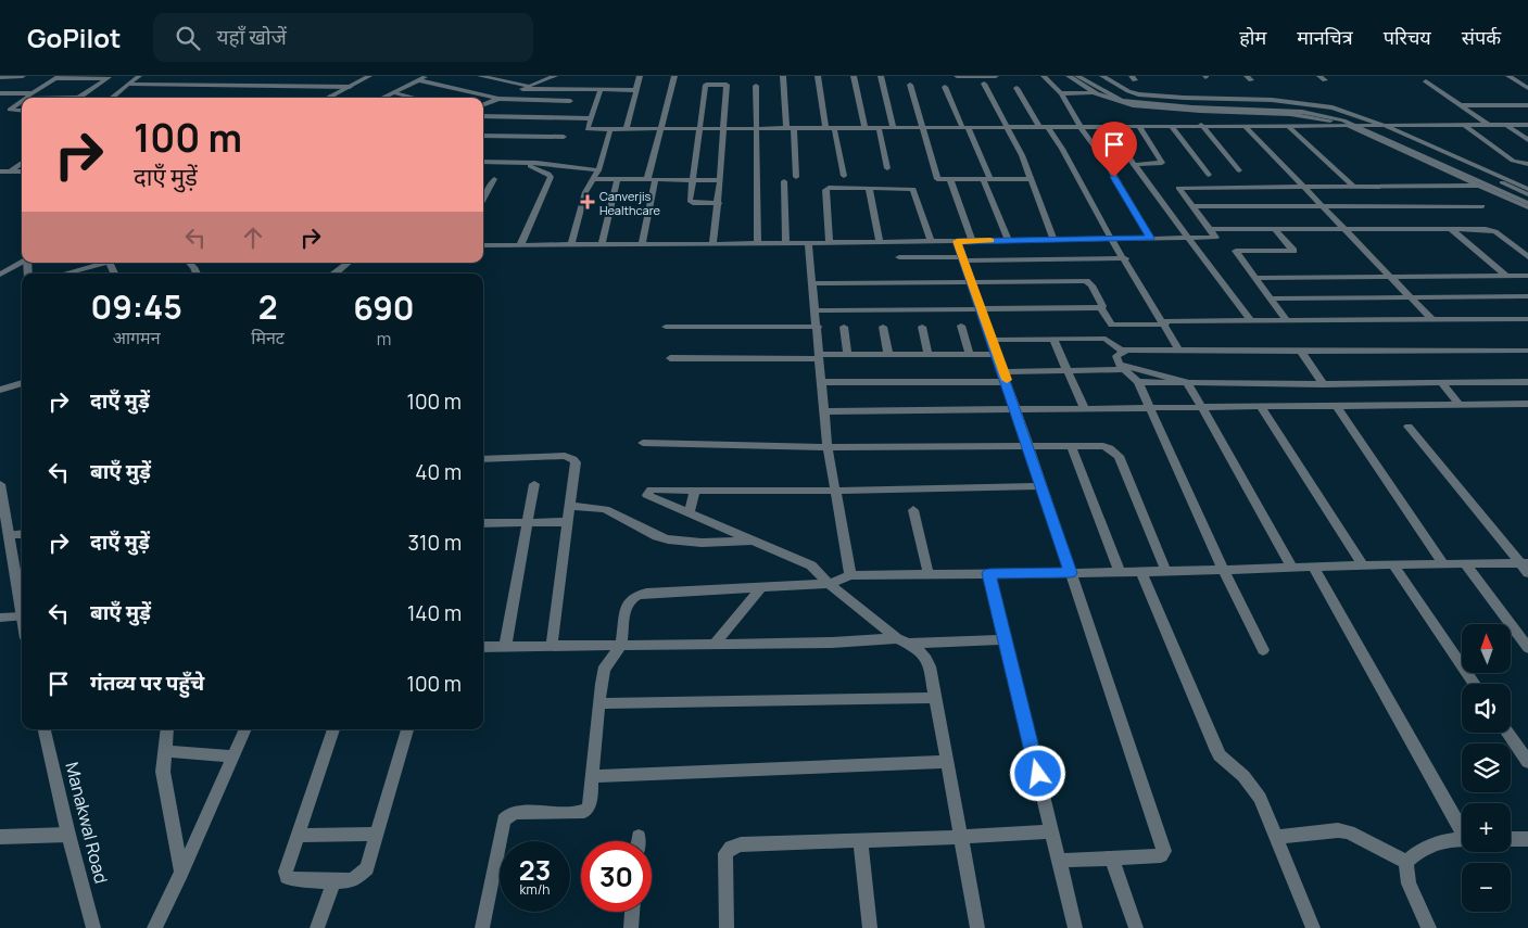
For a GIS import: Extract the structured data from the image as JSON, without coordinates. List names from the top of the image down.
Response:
{
  "streets": {
    "street": ["Manakwal Road"]
  },
  "places": {
    "health": ["Canverjis Healthcare"]
  },
  "north": "top",
  "page": {
    "header": "GoPilot",
    "search": "यहाँ खोजें",
    "nav": [
      "होम",
      "मानचित्र",
      "परिचय",
      "संपर्क"
    ],
    "turn": ["100 m", "दाएँ मुड़ें"],
    "eta": [
      "09:45",
      "आगमन",
      "2",
      "मिनट",
      "690",
      "m"
    ],
    "list": [
      {
        "name": "दाएँ मुड़ें",
        "value": "100 m"
      },
      {
        "name": "बाएँ मुड़ें",
        "value": "40 m"
      },
      {
        "name": "दाएँ मुड़ें",
        "value": "310 m"
      },
      {
        "name": "बाएँ मुड़ें",
        "value": "140 m"
      },
      {
        "name": "गंतव्य पर पहुँचे",
        "value": "100 m"
      }
    ],
    "map_buttons": ["+", "−"],
    "speed": "23 km/h",
    "limit": "30"
  }
}
